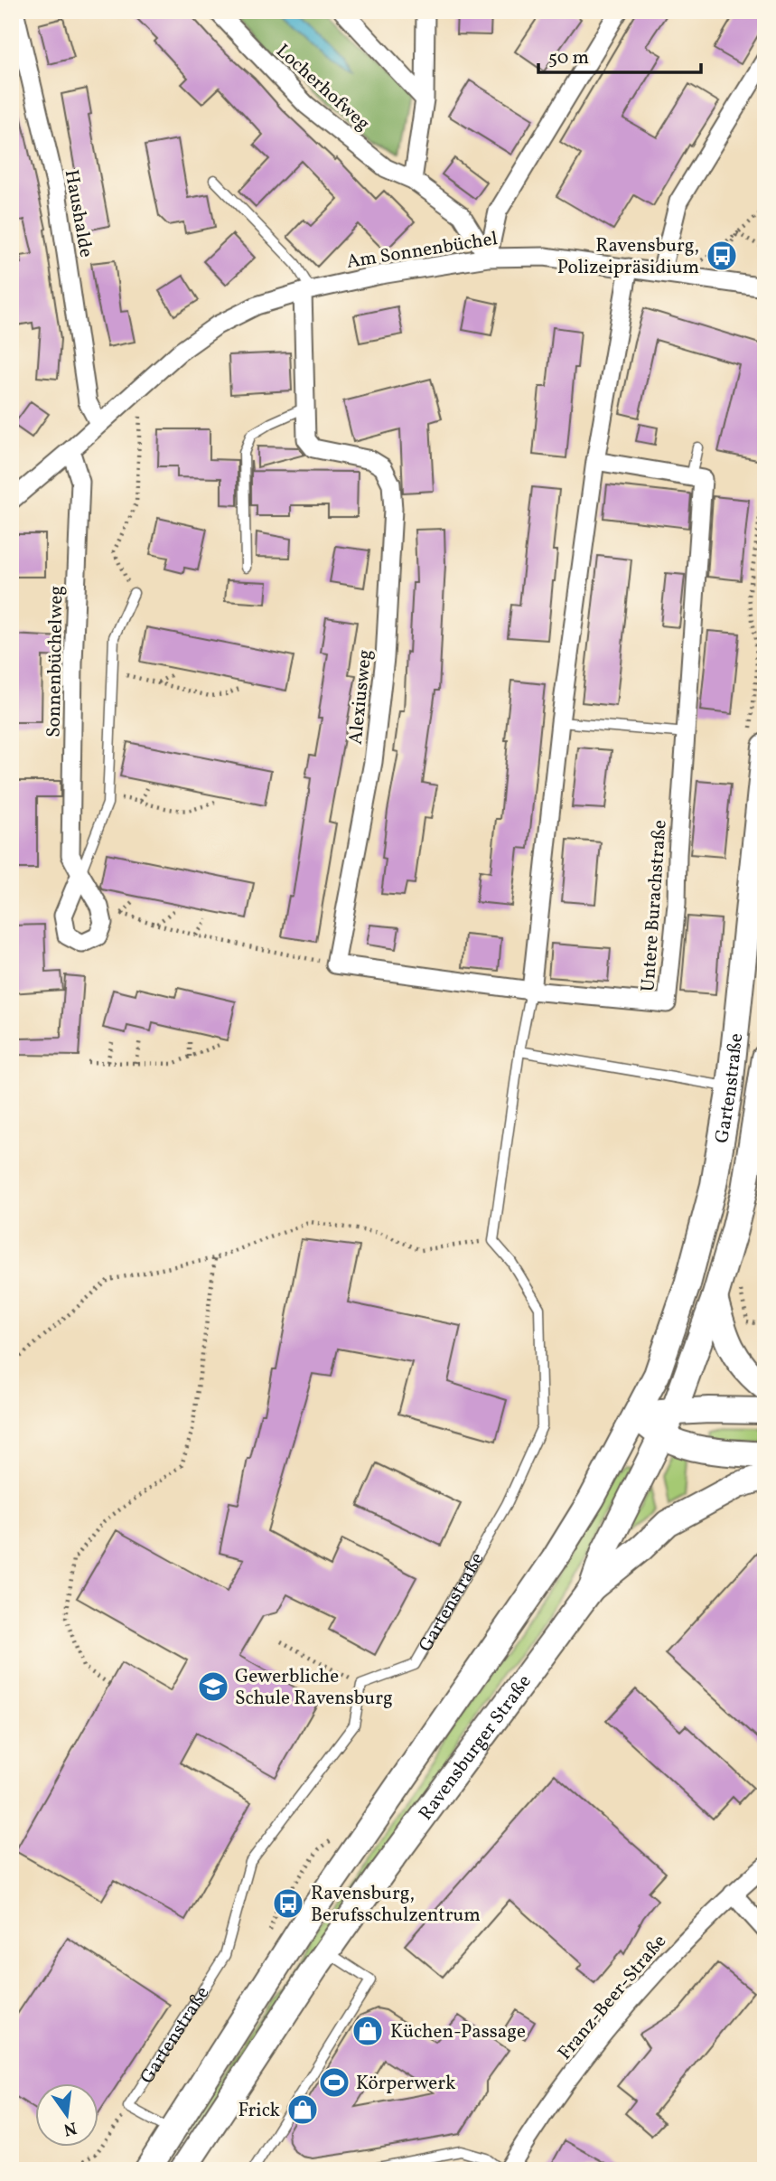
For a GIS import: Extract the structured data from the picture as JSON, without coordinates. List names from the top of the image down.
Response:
{
  "streets": {
    "main road": ["Gartenstraße", "Ravensburger Straße"],
    "street": [
      "Locherhofweg",
      "Haushalde",
      "Am Sonnenbüchel",
      "Sonnenbüchelweg",
      "Alexiusweg",
      "Untere Burachstraße",
      "Franz-Beer-Straße"
    ]
  },
  "crossings": [
    ["Locherhofweg", "Am Sonnenbüchel"],
    ["Haushalde", "Am Sonnenbüchel"],
    ["Am Sonnenbüchel", "Sonnenbüchelweg"],
    ["Am Sonnenbüchel", "Alexiusweg"],
    ["Gartenstraße", "Ravensburger Straße"]
  ],
  "places": {
    "bus stop": ["Ravensburg, Polizeipräsidium", "Ravensburg, Berufsschulzentrum"],
    "school or university": ["Gewerbliche Schule Ravensburg"],
    "shop": ["Küchen-Passage", "Frick"],
    "sports": ["Körperwerk"]
  },
  "scale_bar": "50 m",
  "north": "bottom"
}
